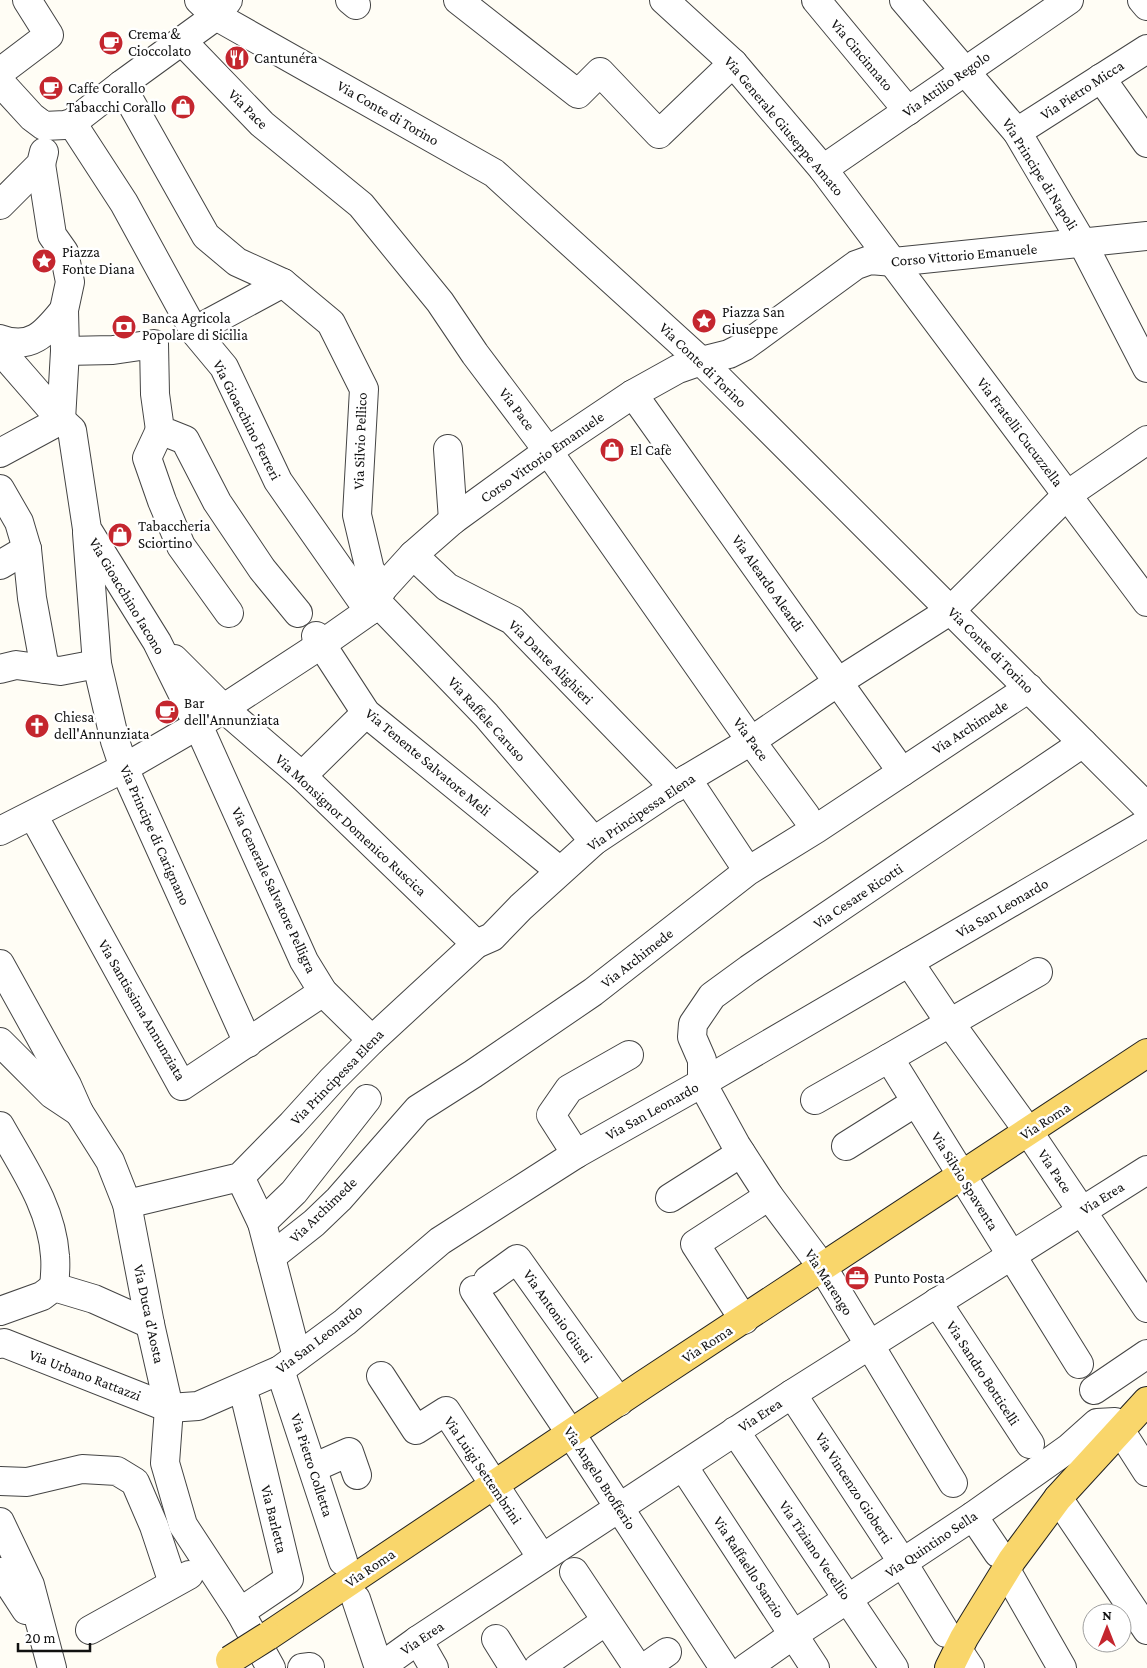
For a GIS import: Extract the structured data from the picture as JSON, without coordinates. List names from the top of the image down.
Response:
{
  "streets": {
    "main road": ["Via Roma"],
    "street": [
      "Via Cincinnato",
      "Via Attilio Regolo",
      "Via Pietro Micca",
      "Via Pace",
      "Via Conte di Torino",
      "Via Generale Giuseppe Amato",
      "Via Principe di Napoli",
      "Corso Vittorio Emanuele",
      "Via Gioacchino Ferreri",
      "Via Fratelli Cucuzzella",
      "Via Silvio Pellico",
      "Via Aleardo Aleardi",
      "Via Gioacchino Iacono",
      "Via Dante Alighieri",
      "Via Raffele Caruso",
      "Via Archimede",
      "Via Tenente Salvatore Meli",
      "Via Principessa Elena",
      "Via Monsignor Domenico Ruscica",
      "Via Principe di Carignano",
      "Via Generale Salvatore Pelligra",
      "Via Cesare Ricotti",
      "Via San Leonardo",
      "Via Santissima Annunziata",
      "Via Silvio Spaventa",
      "Via Erea",
      "Via Marengo",
      "Via Duca d'Aosta",
      "Via Antonio Giusti",
      "Via Sandro Botticelli",
      "Via Urbano Rattazzi",
      "Via Pietro Colletta",
      "Via Luigi Settembrini",
      "Via Angelo Brofferio",
      "Via Vincenzo Gioberti",
      "Via Barletta",
      "Via Quintino Sella",
      "Via Tiziano Vecellio",
      "Via Raffaello Sanzio"
    ]
  },
  "crossings": [
    ["Via Cincinnato", "Via Attilio Regolo"],
    ["Via Attilio Regolo", "Via Generale Giuseppe Amato"],
    ["Via Attilio Regolo", "Via Principe di Napoli"],
    ["Via Pietro Micca", "Via Principe di Napoli"],
    ["Via Pace", "Corso Vittorio Emanuele"],
    ["Via Pace", "Via Principessa Elena"],
    ["Via Pace", "Via San Leonardo"],
    ["Via Pace", "Via Roma"],
    ["Via Pace", "Via Erea"],
    ["Via Conte di Torino", "Corso Vittorio Emanuele"],
    ["Via Conte di Torino", "Via Archimede"],
    ["Via Conte di Torino", "Via Principessa Elena"],
    ["Via Conte di Torino", "Via Cesare Ricotti"],
    ["Via Generale Giuseppe Amato", "Corso Vittorio Emanuele"],
    ["Via Generale Giuseppe Amato", "Via Fratelli Cucuzzella"],
    ["Via Principe di Napoli", "Corso Vittorio Emanuele"],
    ["Corso Vittorio Emanuele", "Via Gioacchino Ferreri"],
    ["Corso Vittorio Emanuele", "Via Fratelli Cucuzzella"],
    ["Corso Vittorio Emanuele", "Via Silvio Pellico"],
    ["Corso Vittorio Emanuele", "Via Aleardo Aleardi"],
    ["Corso Vittorio Emanuele", "Via Gioacchino Iacono"],
    ["Corso Vittorio Emanuele", "Via Dante Alighieri"],
    ["Corso Vittorio Emanuele", "Via Raffele Caruso"],
    ["Corso Vittorio Emanuele", "Via Tenente Salvatore Meli"],
    ["Corso Vittorio Emanuele", "Via Monsignor Domenico Ruscica"],
    ["Corso Vittorio Emanuele", "Via Principe di Carignano"],
    ["Corso Vittorio Emanuele", "Via Generale Salvatore Pelligra"],
    ["Corso Vittorio Emanuele", "Via Santissima Annunziata"],
    ["Via Gioacchino Ferreri", "Via Silvio Pellico"],
    ["Via Gioacchino Ferreri", "Via Raffele Caruso"],
    ["Via Fratelli Cucuzzella", "Via Principessa Elena"],
    ["Via Silvio Pellico", "Via Raffele Caruso"],
    ["Via Aleardo Aleardi", "Via Archimede"],
    ["Via Aleardo Aleardi", "Via Principessa Elena"],
    ["Via Gioacchino Iacono", "Via Monsignor Domenico Ruscica"],
    ["Via Gioacchino Iacono", "Via Principe di Carignano"],
    ["Via Gioacchino Iacono", "Via Generale Salvatore Pelligra"],
    ["Via Dante Alighieri", "Via Principessa Elena"],
    ["Via Raffele Caruso", "Via Principessa Elena"],
    ["Via Archimede", "Via Pietro Colletta"],
    ["Via Tenente Salvatore Meli", "Via Principessa Elena"],
    ["Via Principessa Elena", "Via Monsignor Domenico Ruscica"],
    ["Via Principessa Elena", "Via Generale Salvatore Pelligra"],
    ["Via Principessa Elena", "Via Pietro Colletta"],
    ["Via Principe di Carignano", "Via Santissima Annunziata"],
    ["Via Generale Salvatore Pelligra", "Via Santissima Annunziata"],
    ["Via Cesare Ricotti", "Via San Leonardo"],
    ["Via Cesare Ricotti", "Via Marengo"],
    ["Via San Leonardo", "Via Marengo"],
    ["Via San Leonardo", "Via Duca d'Aosta"],
    ["Via San Leonardo", "Via Urbano Rattazzi"],
    ["Via San Leonardo", "Via Pietro Colletta"],
    ["Via Roma", "Via Silvio Spaventa"],
    ["Via Roma", "Via Marengo"],
    ["Via Roma", "Via Antonio Giusti"],
    ["Via Roma", "Via Luigi Settembrini"],
    ["Via Roma", "Via Angelo Brofferio"],
    ["Via Silvio Spaventa", "Via Erea"],
    ["Via Erea", "Via Marengo"],
    ["Via Erea", "Via Sandro Botticelli"],
    ["Via Erea", "Via Luigi Settembrini"],
    ["Via Erea", "Via Angelo Brofferio"],
    ["Via Erea", "Via Vincenzo Gioberti"],
    ["Via Erea", "Via Tiziano Vecellio"],
    ["Via Erea", "Via Raffaello Sanzio"],
    ["Via Duca d'Aosta", "Via Urbano Rattazzi"],
    ["Via Duca d'Aosta", "Via Barletta"],
    ["Via Antonio Giusti", "Via Angelo Brofferio"],
    ["Via Vincenzo Gioberti", "Via Quintino Sella"],
    ["Via Quintino Sella", "Via Tiziano Vecellio"],
    ["Via Quintino Sella", "Via Raffaello Sanzio"]
  ],
  "places": {
    "cafe": ["Crema & Cioccolato", "Caffe Corallo", "Bar dell'Annunziata"],
    "restaurant": ["Cantunéra"],
    "shop": ["Tabacchi Corallo", "El Cafè", "Tabaccheria Sciortino"],
    "place": ["Piazza Fonte Diana", "Piazza San Giuseppe"],
    "bank": ["Banca Agricola Popolare di Sicilia"],
    "church": ["Chiesa dell'Annunziata"],
    "office": ["Punto Posta"]
  },
  "scale_bar": "20 m",
  "north": "top"
}
